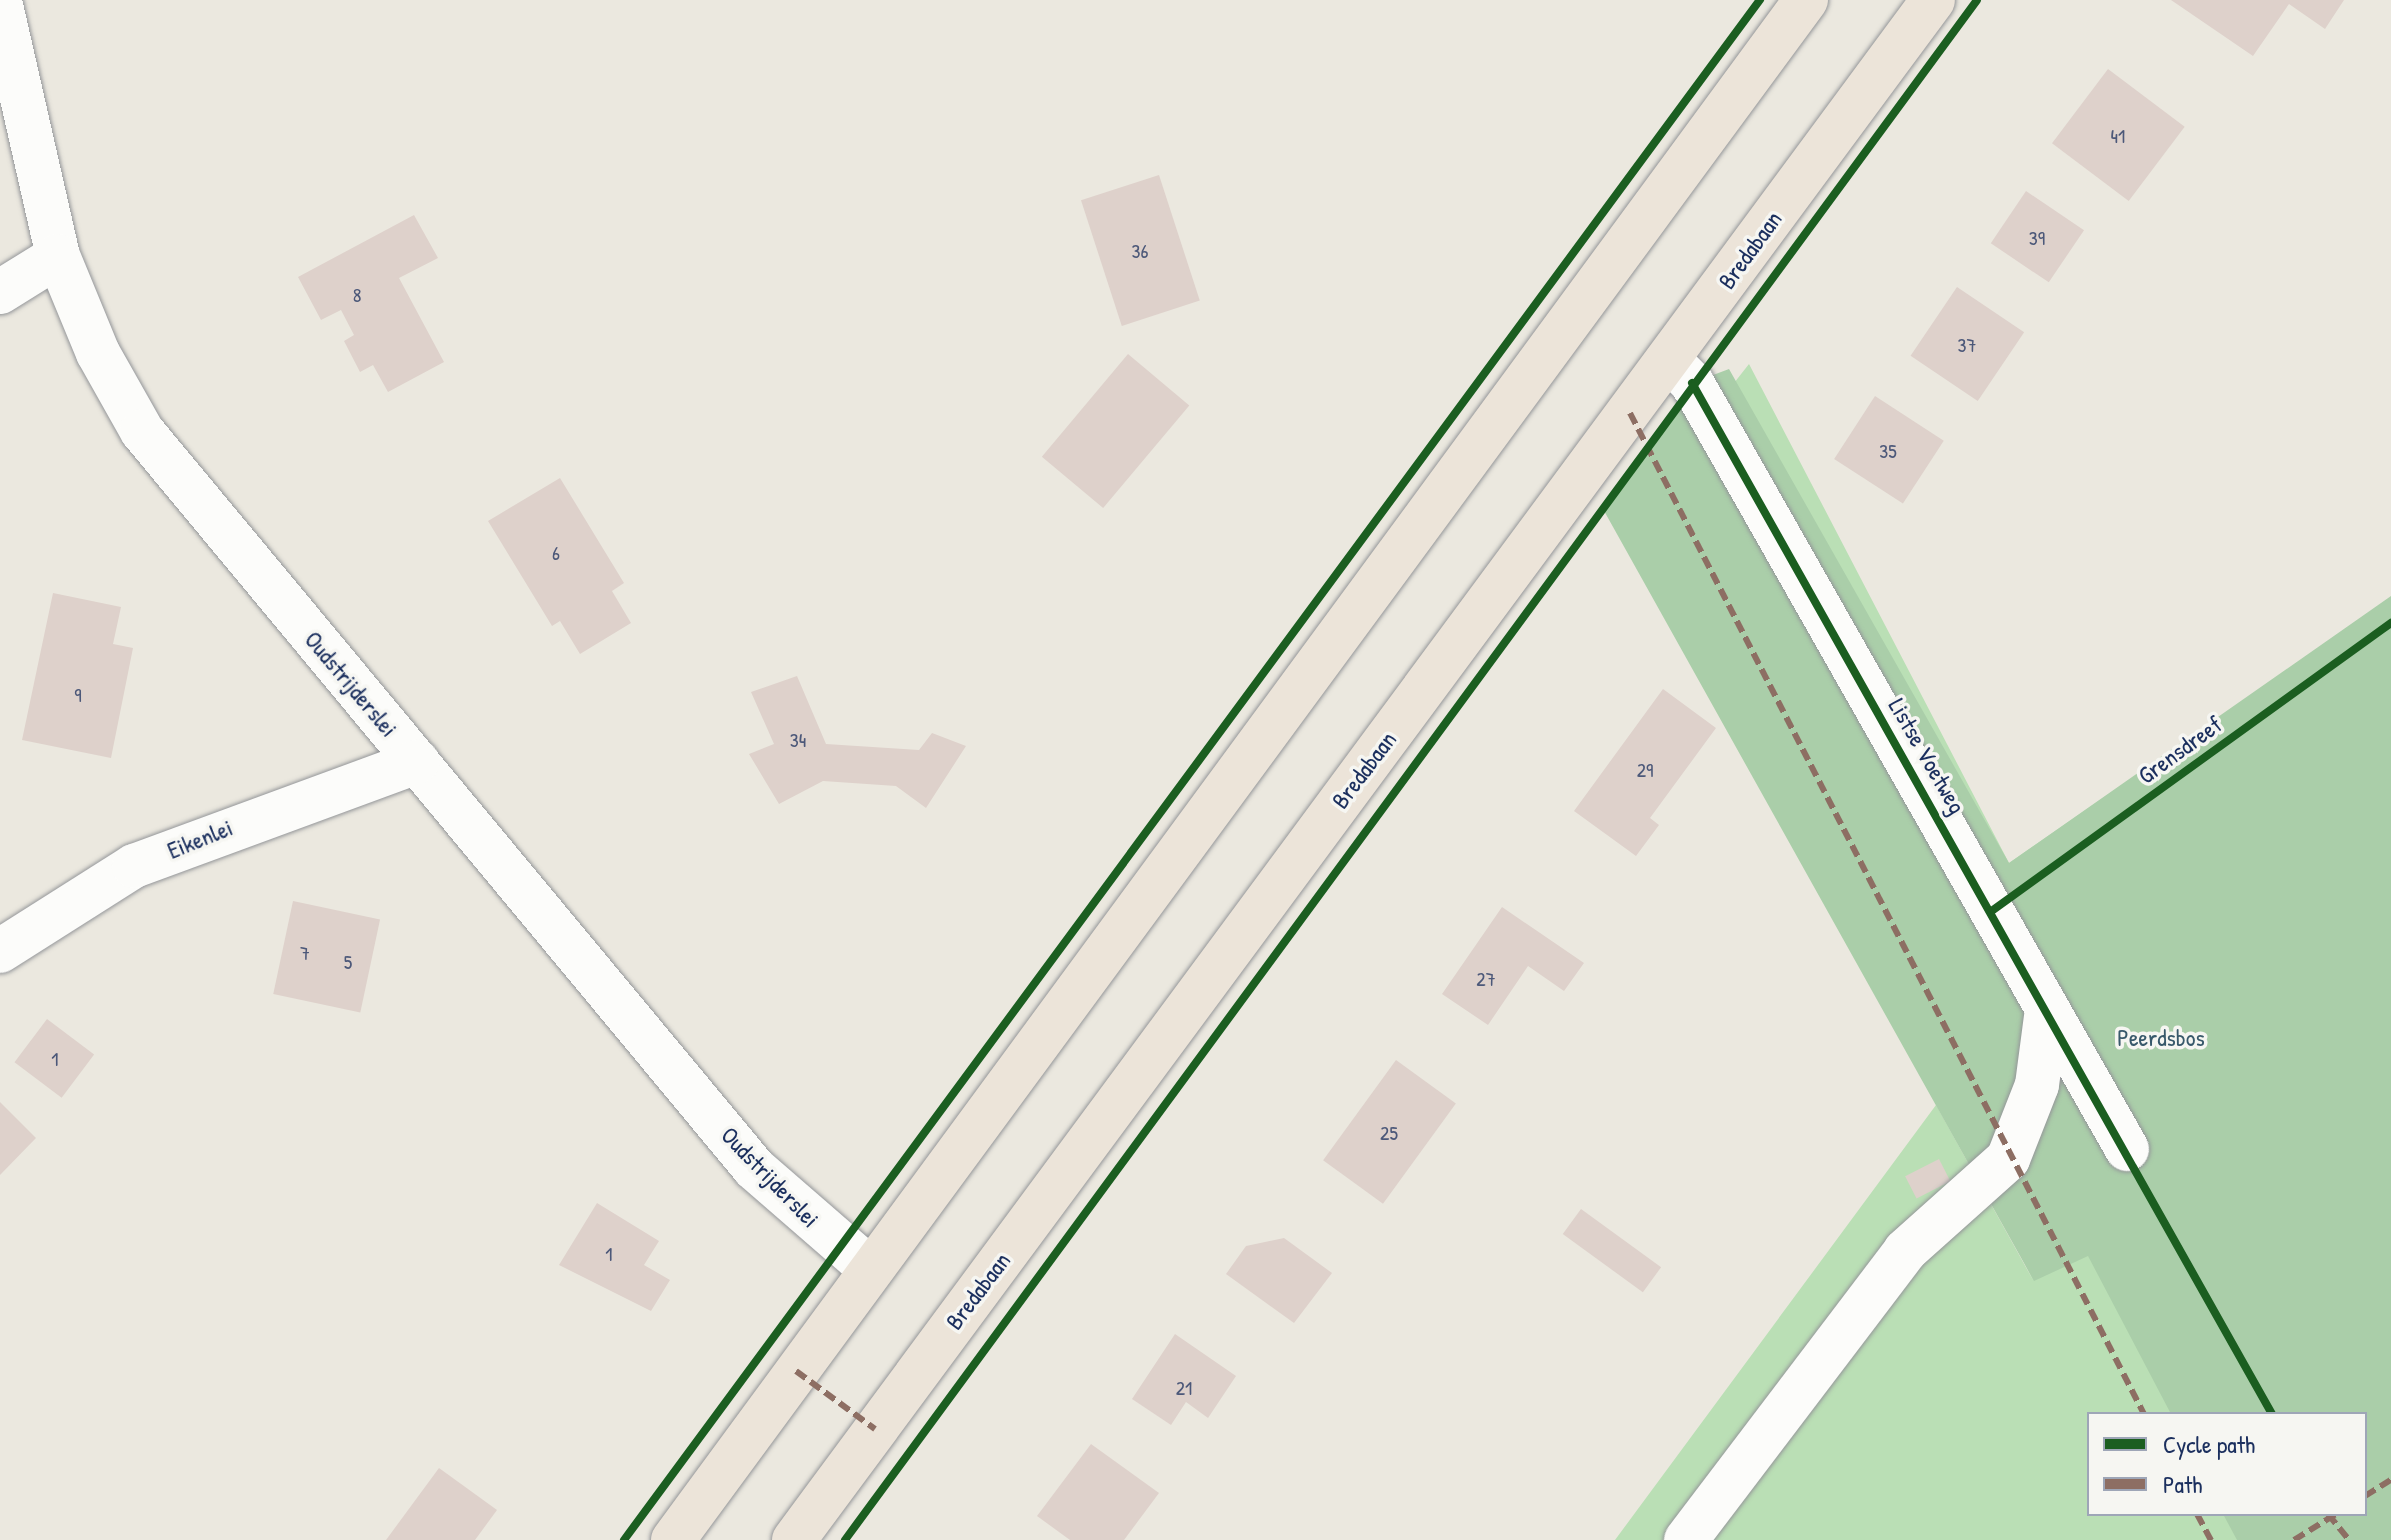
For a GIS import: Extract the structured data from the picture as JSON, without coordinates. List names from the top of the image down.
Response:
{
  "streets": {
    "main road": ["Bredabaan"],
    "street": ["Oudstrijderslei", "Listse Voetweg", "Eikenlei"],
    "cycle path": ["Grensdreef"]
  },
  "crossings": [
    ["Bredabaan", "Listse Voetweg"],
    ["Oudstrijderslei", "Eikenlei"]
  ],
  "parks": ["Peerdsbos"],
  "house_numbers": [
    "41",
    "39",
    "36",
    "8",
    "37",
    "35",
    "6",
    "9",
    "34",
    "29",
    "7",
    "5",
    "27",
    "1",
    "25",
    "1",
    "21"
  ],
  "legend": ["Cycle path", "Path"]
}
